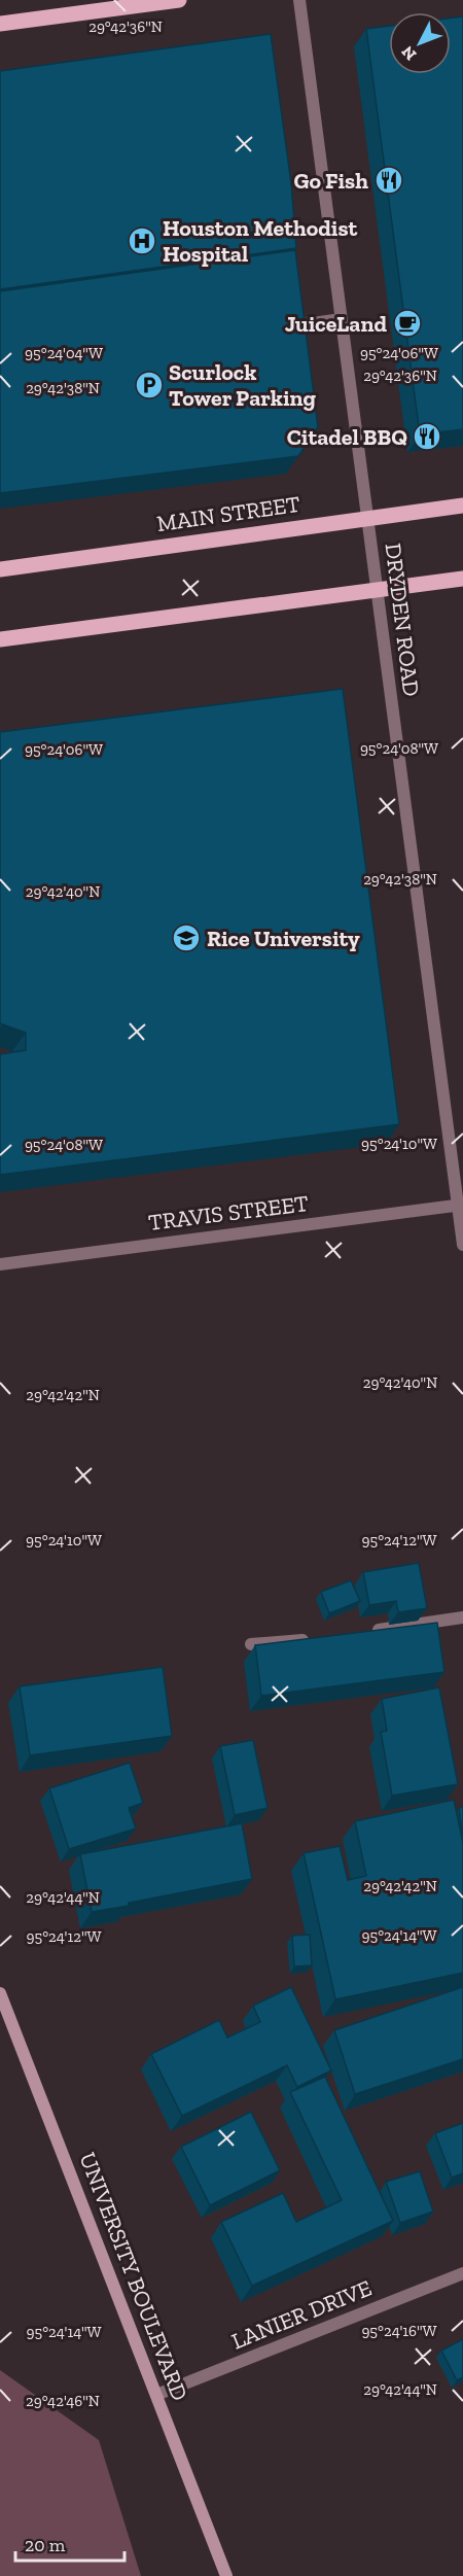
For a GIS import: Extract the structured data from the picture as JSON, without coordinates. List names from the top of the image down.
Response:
{
  "streets": {
    "main road": ["MAIN STREET", "UNIVERSITY BOULEVARD"],
    "street": ["DRYDEN ROAD", "TRAVIS STREET", "LANIER DRIVE"]
  },
  "crossings": [
    ["MAIN STREET", "DRYDEN ROAD"],
    ["DRYDEN ROAD", "TRAVIS STREET"],
    ["UNIVERSITY BOULEVARD", "LANIER DRIVE"]
  ],
  "places": {
    "restaurant": ["Go Fish", "Citadel BBQ"],
    "hospital": ["Houston Methodist Hospital"],
    "cafe": ["JuiceLand"],
    "parking": ["Scurlock Tower Parking"],
    "school or university": ["Rice University"]
  },
  "scale_bar": "20 m",
  "north": "bottom left",
  "coordinates": [
    "29°42'36\"N",
    "95°24'06\"W",
    "95°24'04\"W",
    "29°42'38\"N",
    "95°24'08\"W",
    "29°42'40\"N",
    "95°24'10\"W",
    "29°42'42\"N",
    "95°24'12\"W",
    "29°42'44\"N",
    "95°24'14\"W",
    "95°24'16\"W",
    "29°42'46\"N"
  ]
}
